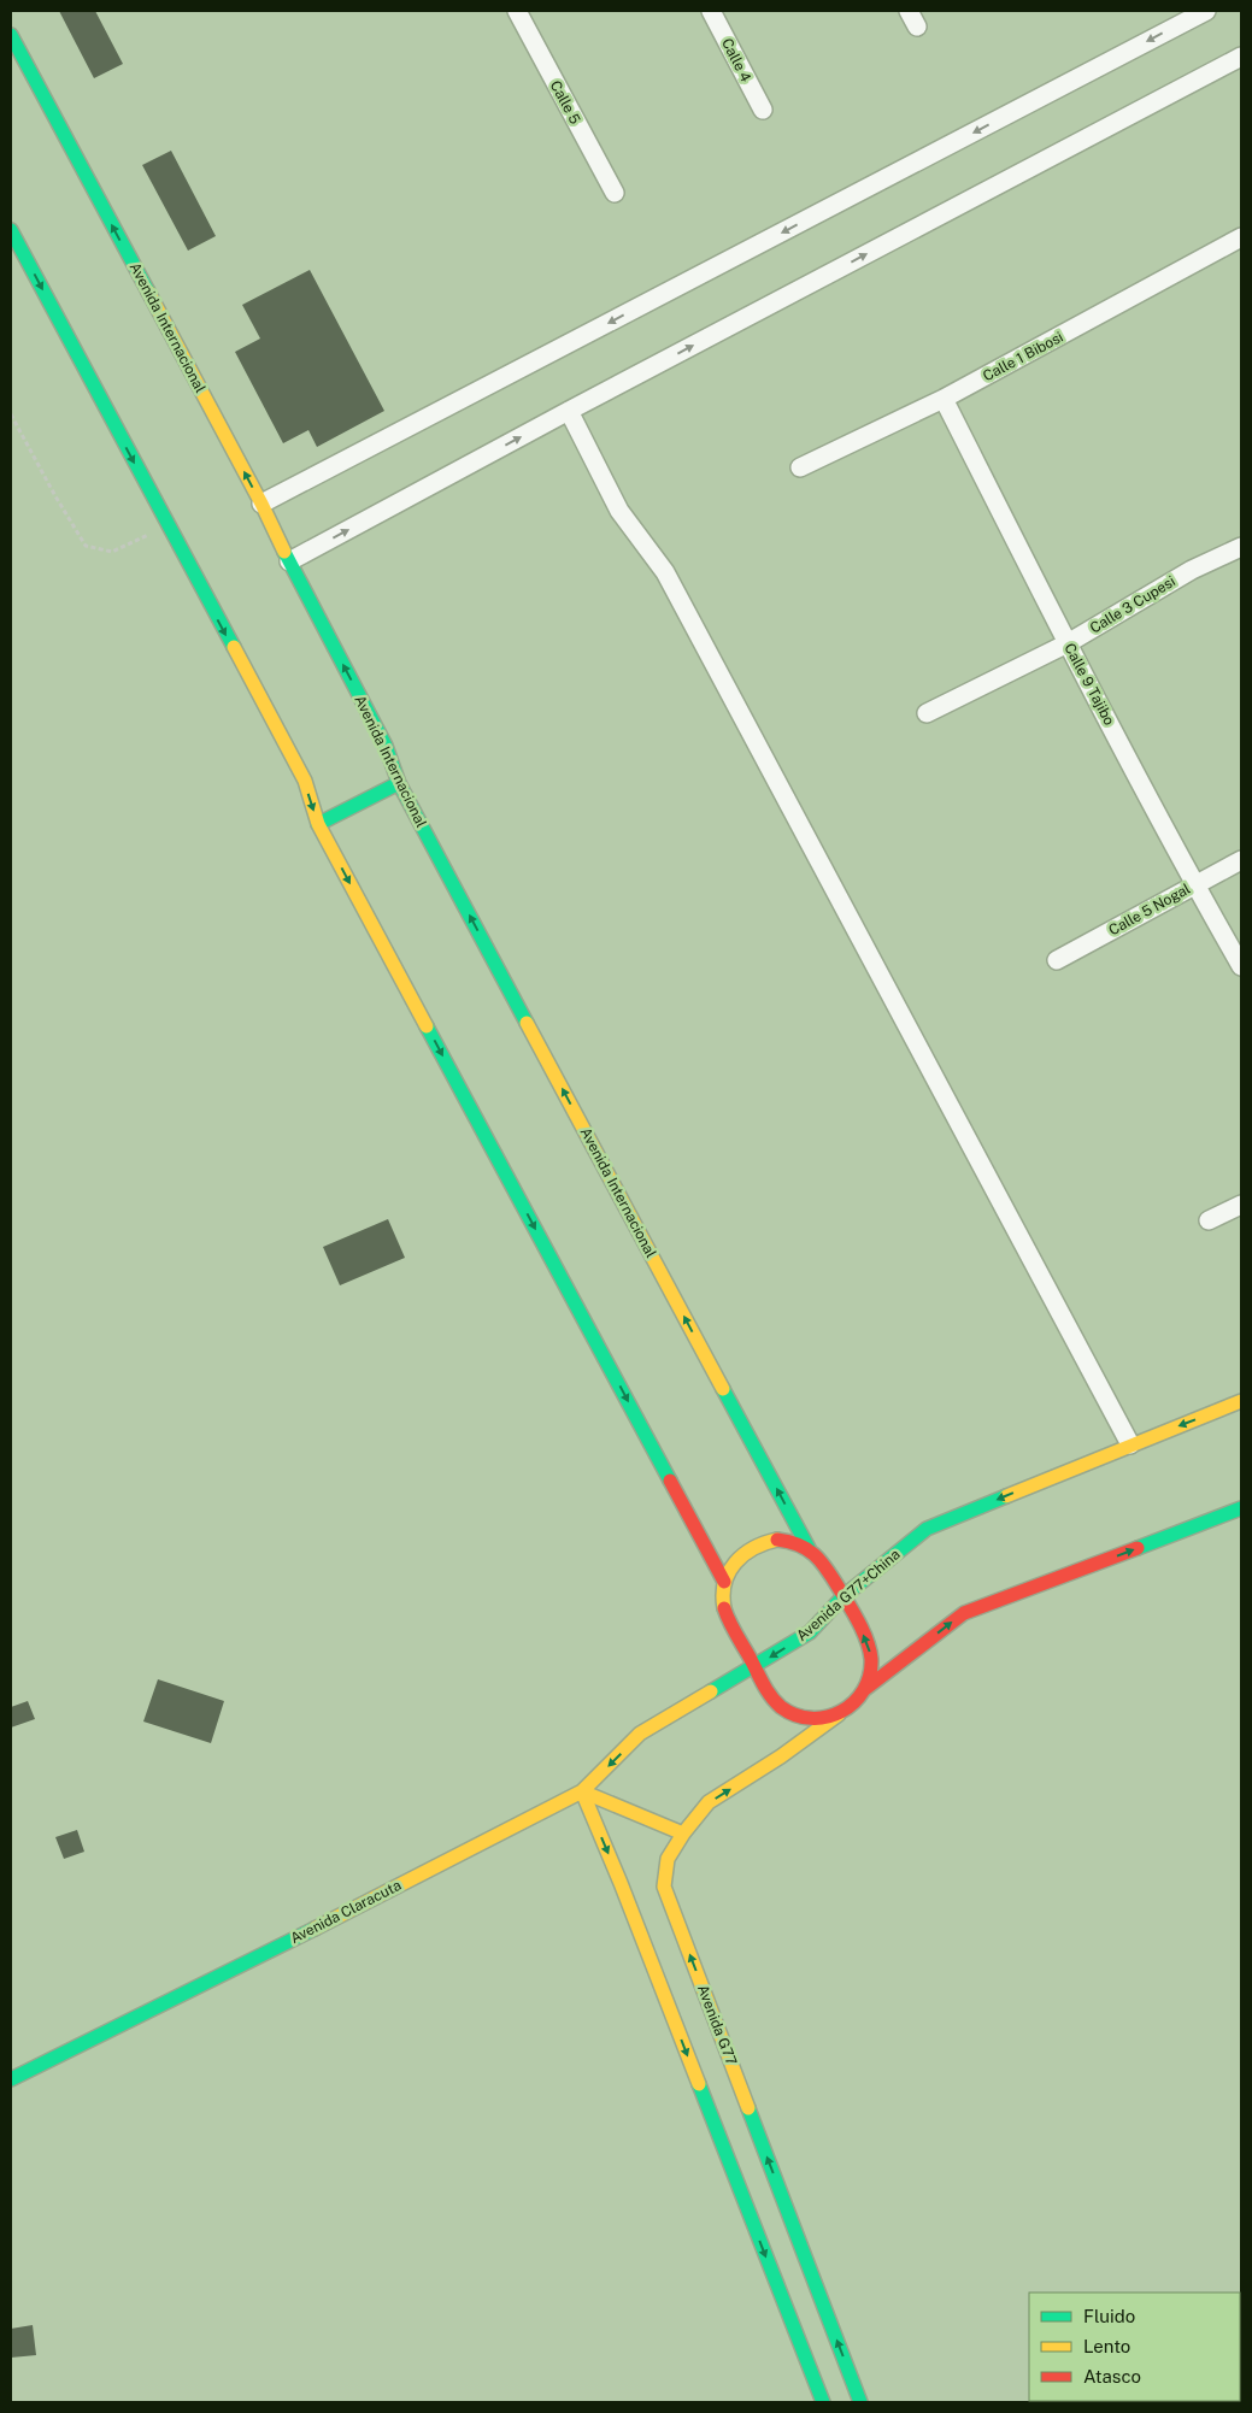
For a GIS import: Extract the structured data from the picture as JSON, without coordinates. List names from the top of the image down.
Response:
{
  "streets": {
    "main road": [
      "Avenida Internacional",
      "Avenida G77+China",
      "Avenida Claracuta",
      "Avenida G77"
    ],
    "street": [
      "Calle 4",
      "Calle 5",
      "Calle 1 Bibosi",
      "Calle 3 Cupesi",
      "Calle 9 Tajibo",
      "Calle 5 Nogal"
    ]
  },
  "crossings": [
    ["Avenida Internacional", "Avenida G77+China"],
    ["Calle 1 Bibosi", "Calle 9 Tajibo"],
    ["Calle 3 Cupesi", "Calle 9 Tajibo"],
    ["Calle 9 Tajibo", "Calle 5 Nogal"],
    ["Avenida G77+China", "Avenida Claracuta"]
  ],
  "legend": ["Fluido", "Lento", "Atasco"]
}
